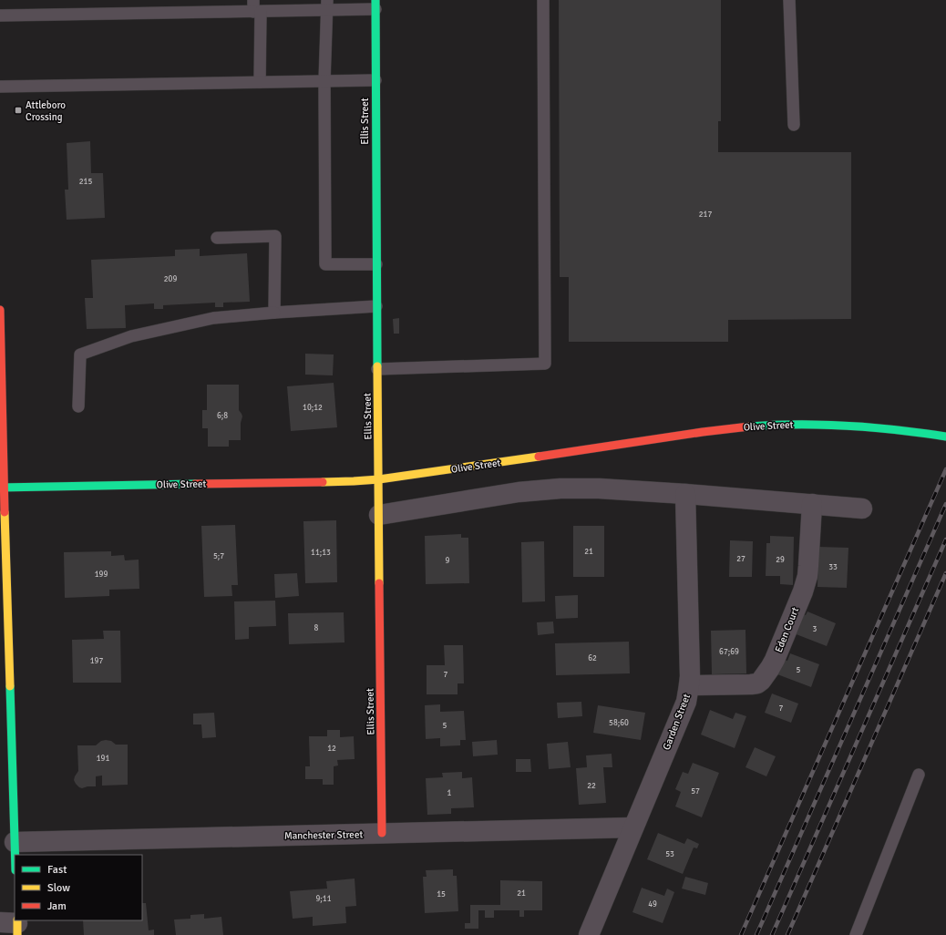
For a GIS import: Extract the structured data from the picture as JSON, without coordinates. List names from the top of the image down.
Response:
{
  "streets": {
    "main road": ["Ellis Street", "Olive Street"],
    "street": ["Eden Court", "Garden Street", "Manchester Street"]
  },
  "crossings": [
    ["Ellis Street", "Olive Street"],
    ["Ellis Street", "Manchester Street"],
    ["Eden Court", "Garden Street"],
    ["Garden Street", "Manchester Street"]
  ],
  "places": {
    "transit": ["Attleboro Crossing"]
  },
  "house_numbers": [
    "215",
    "217",
    "209",
    "10;12",
    "6;8",
    "21",
    "11;13",
    "5;7",
    "27",
    "29",
    "9",
    "33",
    "199",
    "8",
    "3",
    "67;69",
    "62",
    "197",
    "5",
    "7",
    "7",
    "58;60",
    "5",
    "12",
    "191",
    "22",
    "57",
    "1",
    "53",
    "21",
    "15",
    "9;11",
    "49"
  ],
  "legend": ["Fast", "Slow", "Jam"]
}
